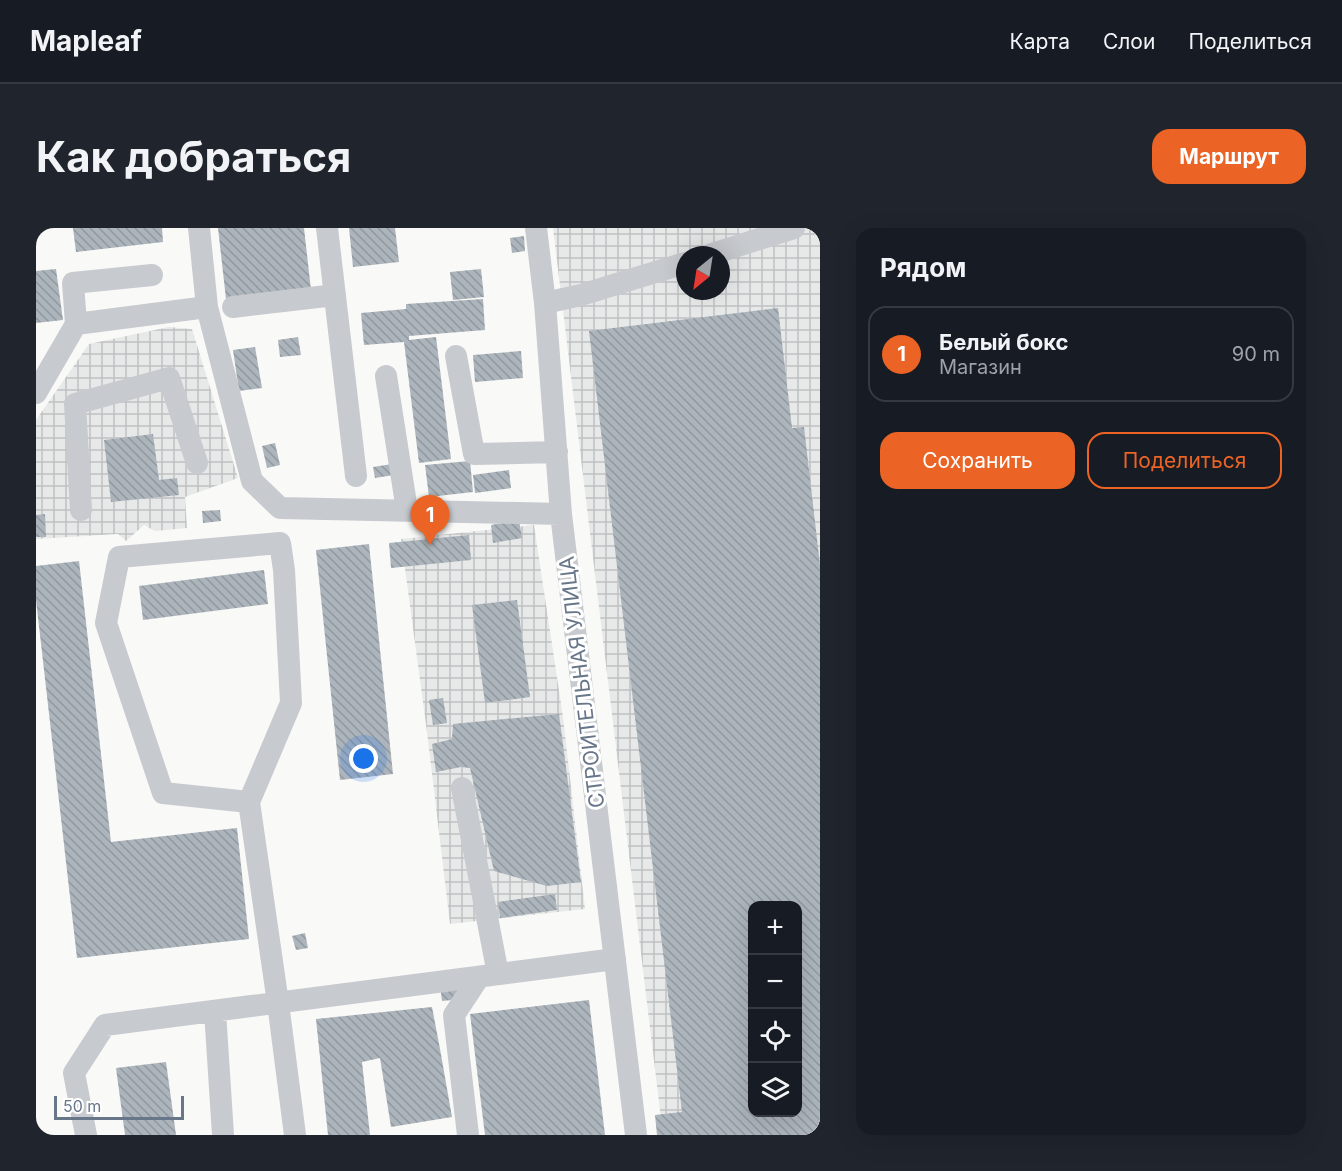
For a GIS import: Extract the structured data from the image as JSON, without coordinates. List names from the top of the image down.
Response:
{
  "streets": {
    "street": ["СТРОИТЕЛЬНАЯ УЛИЦА"]
  },
  "scale_bar": "50 m",
  "north": "bottom left",
  "page": {
    "header": "Mapleaf",
    "nav": ["Карта", "Слои", "Поделиться"],
    "buttons": [
      "Маршрут",
      ["Сохранить", "Поделиться"]
    ],
    "title": "Как добраться",
    "heading": "Рядом",
    "list": [
      {
        "mark": "1",
        "name": "Белый бокс",
        "note": "Магазин",
        "value": "90 m"
      }
    ],
    "pins": "1",
    "map_buttons": ["+", "−"],
    "scale": "50 m"
  }
}
